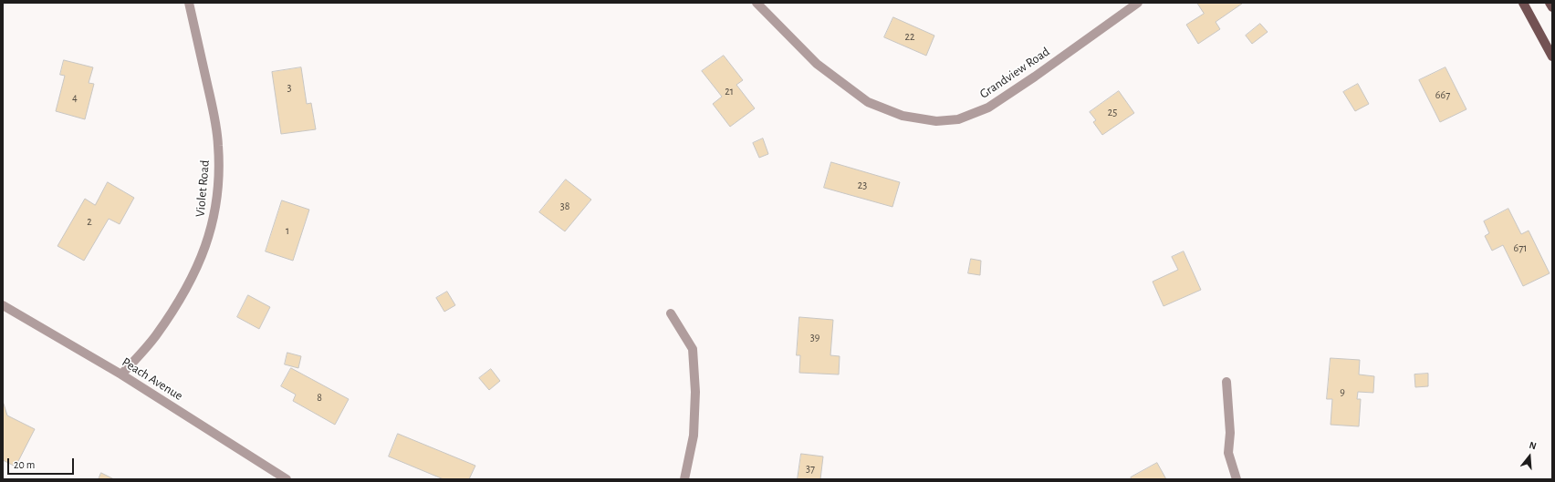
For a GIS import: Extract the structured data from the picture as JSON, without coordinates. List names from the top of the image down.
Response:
{
  "streets": {
    "street": ["Grandview Road", "Violet Road", "Peach Avenue"]
  },
  "crossings": [
    ["Violet Road", "Peach Avenue"]
  ],
  "house_numbers": [
    "22",
    "3",
    "21",
    "667",
    "4",
    "25",
    "23",
    "38",
    "2",
    "1",
    "671",
    "39",
    "9",
    "8",
    "37"
  ],
  "scale_bar": "20 m",
  "north": "top"
}
